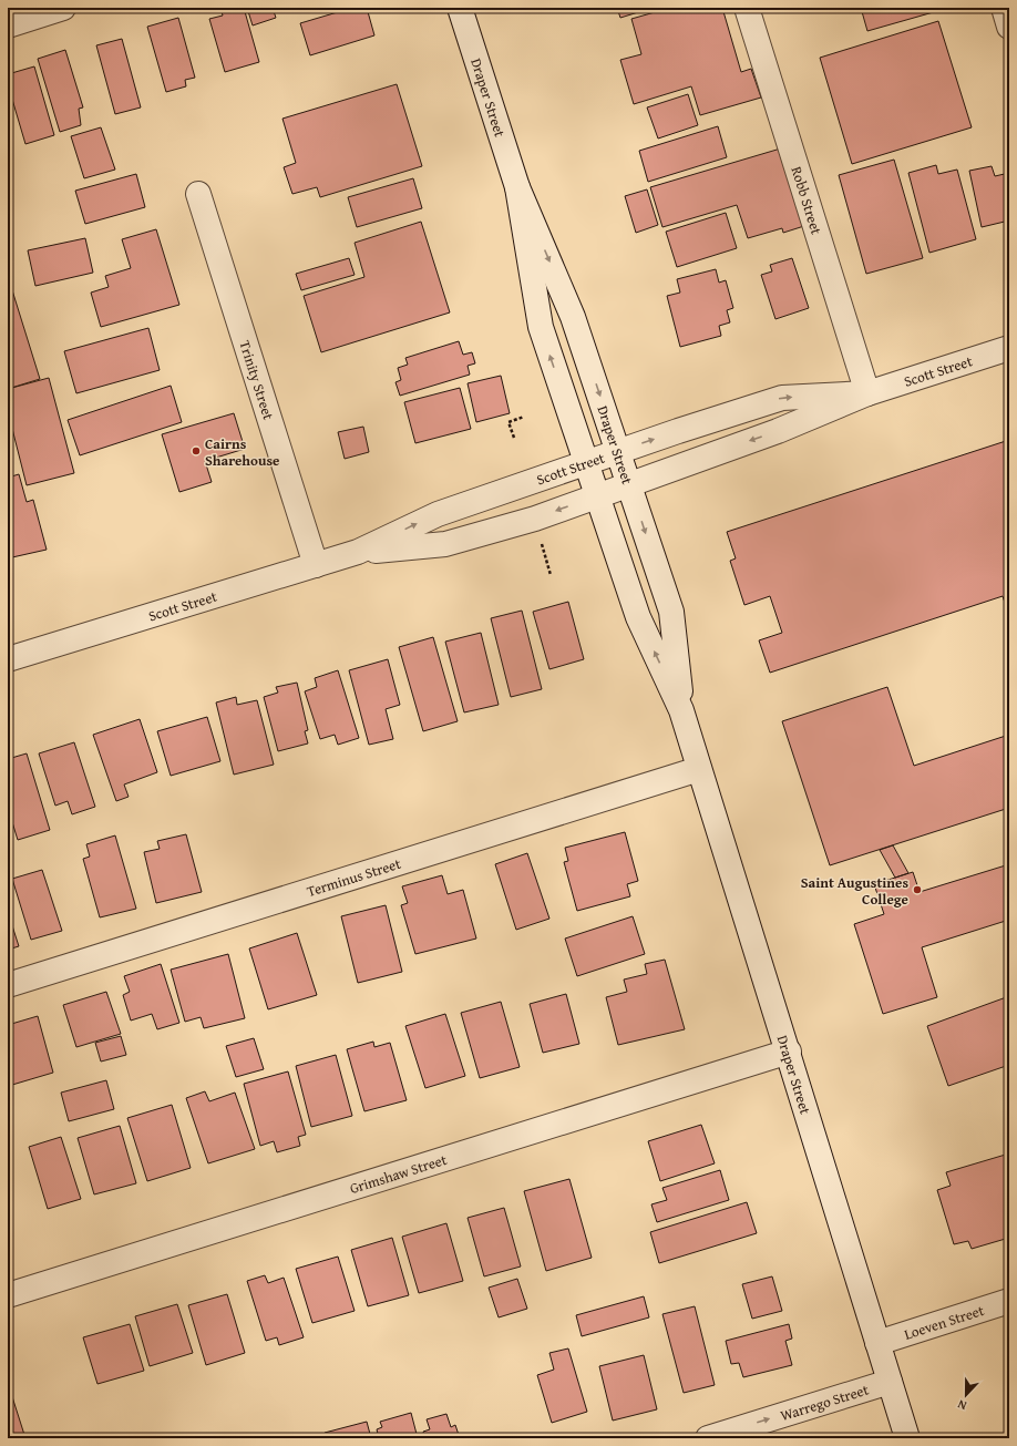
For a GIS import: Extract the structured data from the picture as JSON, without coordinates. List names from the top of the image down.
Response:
{
  "streets": {
    "street": [
      "Draper Street",
      "Robb Street",
      "Scott Street",
      "Trinity Street",
      "Terminus Street",
      "Grimshaw Street",
      "Loeven Street",
      "Warrego Street"
    ]
  },
  "crossings": [
    ["Draper Street", "Scott Street"],
    ["Draper Street", "Terminus Street"],
    ["Draper Street", "Grimshaw Street"],
    ["Draper Street", "Loeven Street"],
    ["Draper Street", "Warrego Street"],
    ["Robb Street", "Scott Street"],
    ["Scott Street", "Trinity Street"]
  ],
  "one_way": ["Warrego Street"],
  "places": ["Cairns Sharehouse", "Saint Augustines College"],
  "north": "bottom"
}
